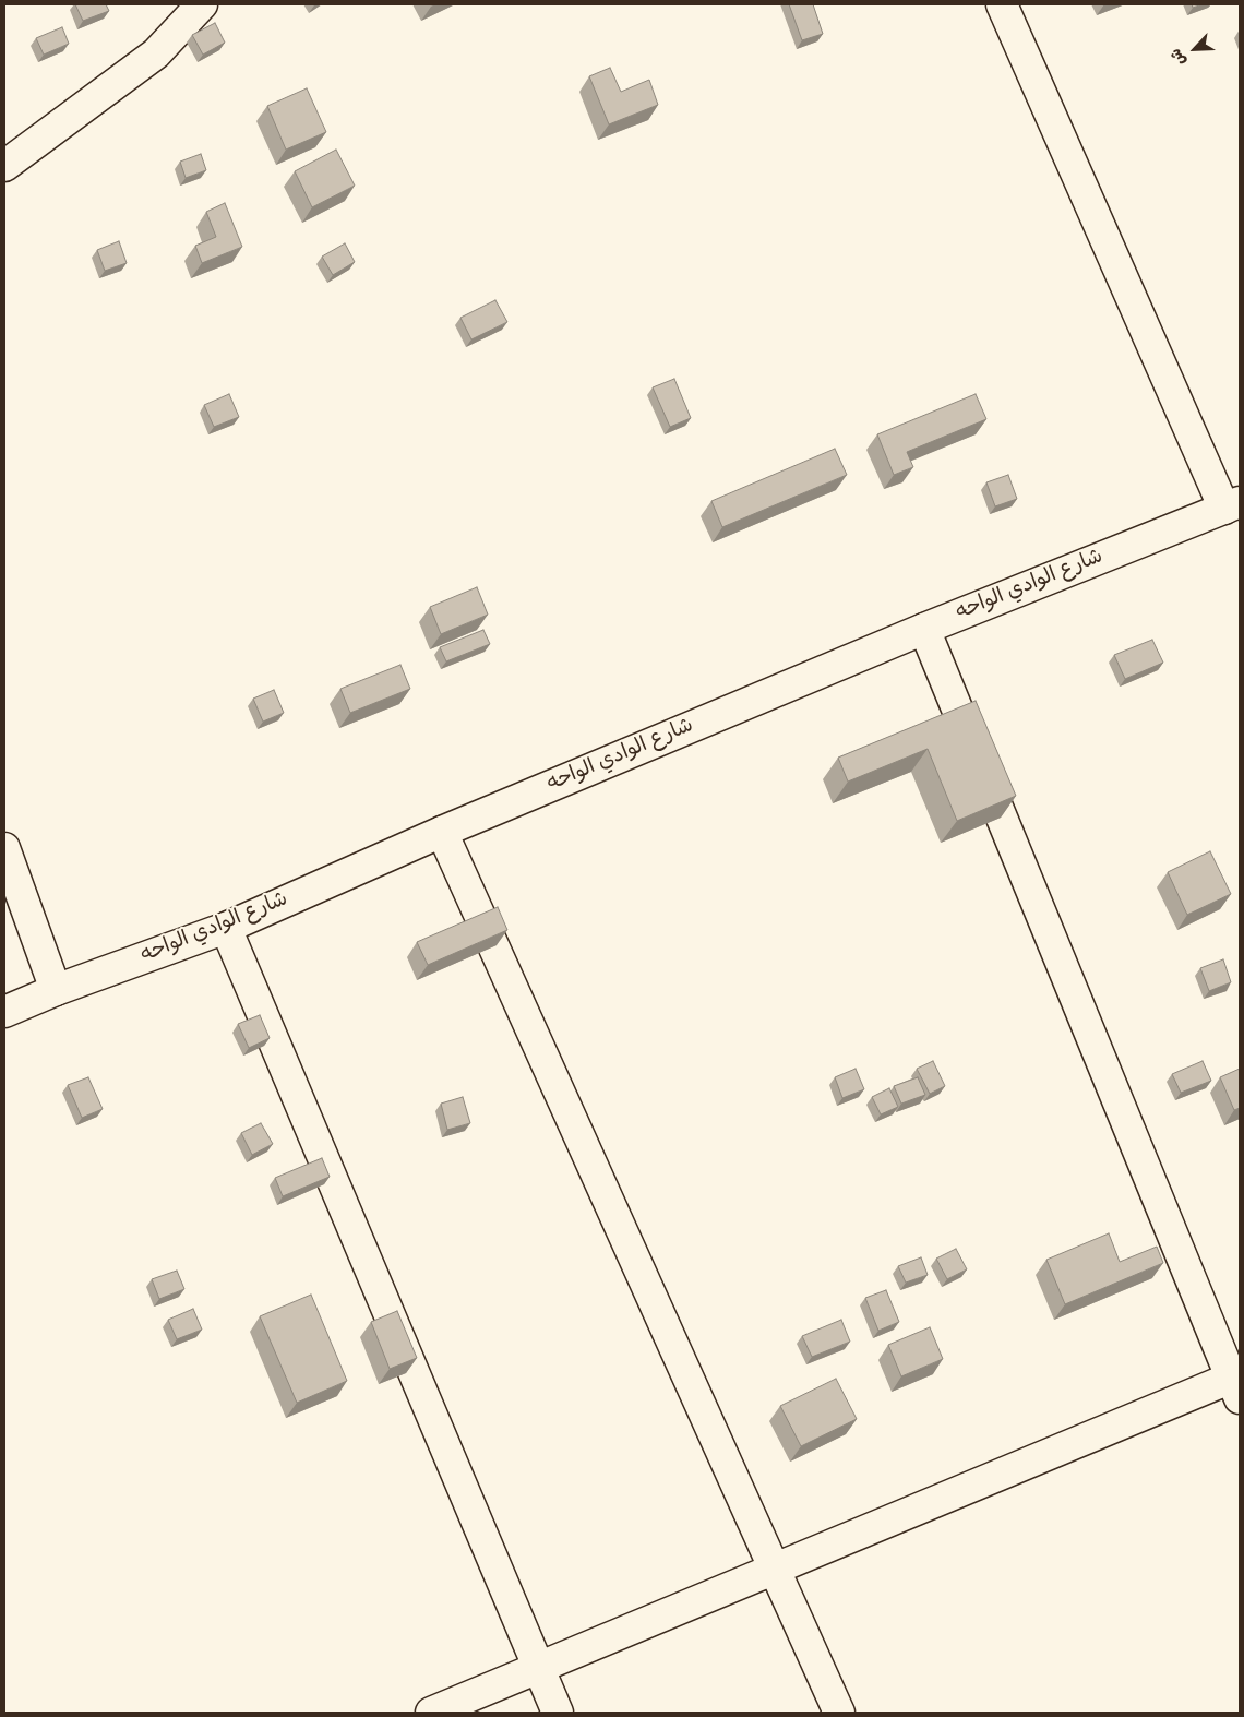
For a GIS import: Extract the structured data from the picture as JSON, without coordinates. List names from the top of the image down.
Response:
{
  "streets": {
    "street": ["شارع الوادي الواحه"]
  },
  "north": "bottom left"
}
